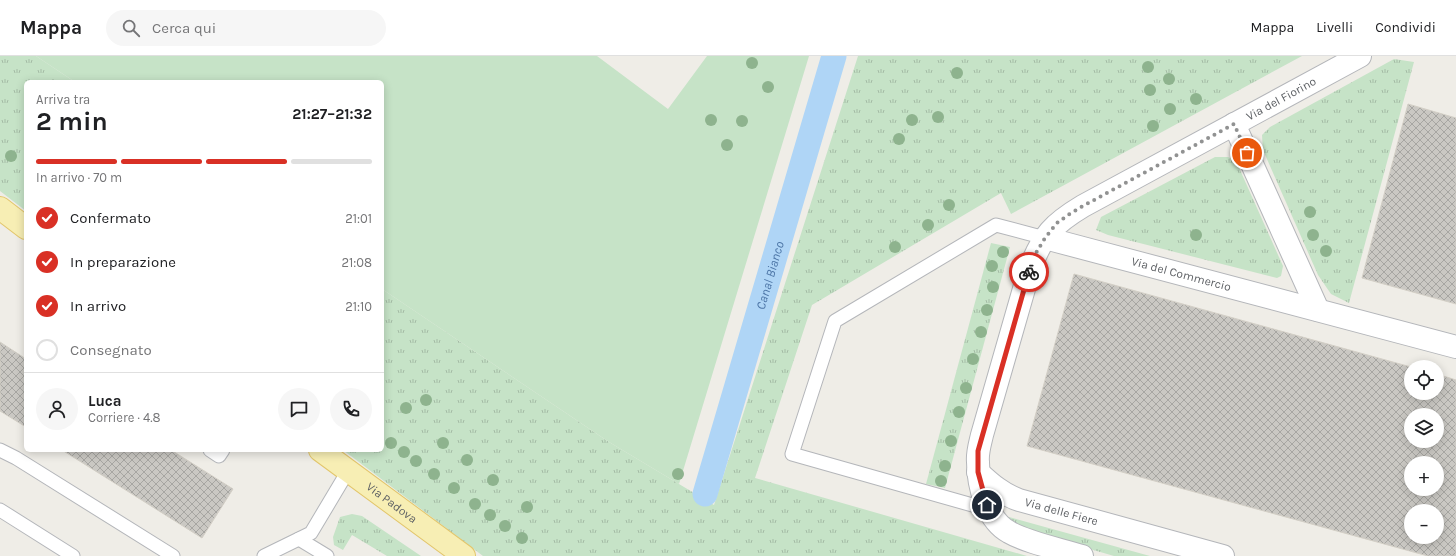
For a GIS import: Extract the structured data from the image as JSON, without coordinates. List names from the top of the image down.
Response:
{
  "streets": {
    "main road": ["Via Padova"],
    "street": ["Via del Fiorino", "Via del Commercio", "Via delle Fiere"]
  },
  "crossings": [
    ["Via del Fiorino", "Via del Commercio"],
    ["Via del Fiorino", "Via delle Fiere"]
  ],
  "water": ["Canal Bianco"],
  "page": {
    "header": "Mappa",
    "search": "Cerca qui",
    "nav": ["Mappa", "Livelli", "Condividi"],
    "heading": ["2 min", "Arriva tra", "21:27–21:32"],
    "panel": ["Luca", "Corriere · 4.8"],
    "bar": "In arrivo · 70 m",
    "list": [
      ["Confermato", "21:01"],
      ["In preparazione", "21:08"],
      ["In arrivo", "21:10"],
      "Consegnato"
    ],
    "map_buttons": ["+", "−"]
  }
}
